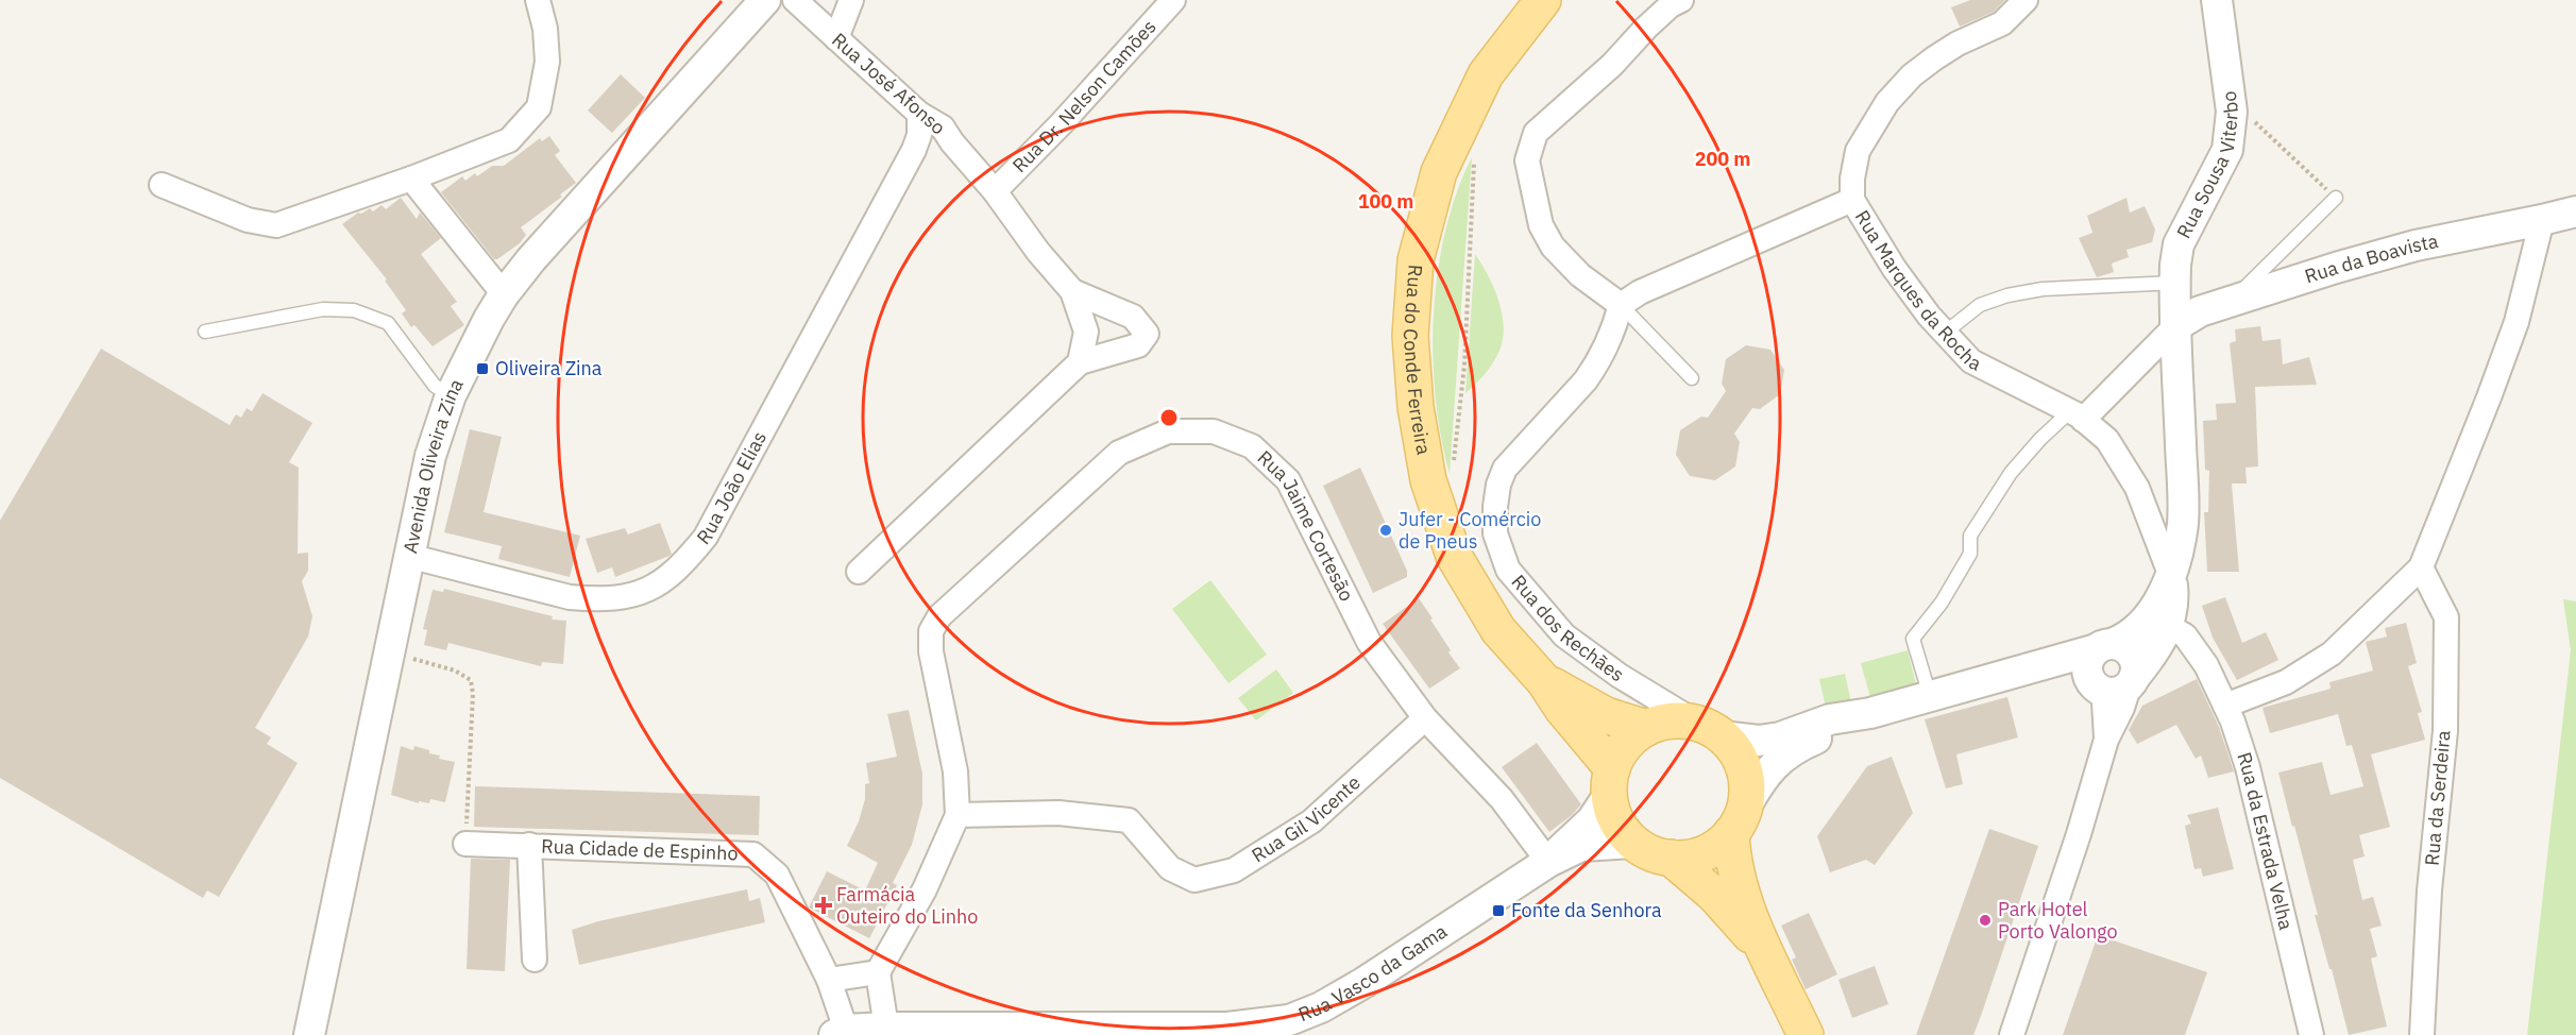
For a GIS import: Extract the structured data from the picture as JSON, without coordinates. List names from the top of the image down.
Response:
{
  "streets": {
    "main road": ["Rua do Conde Ferreira"],
    "street": [
      "Rua José Afonso",
      "Rua Dr. Nelson Camões",
      "Rua Sousa Viterbo",
      "Rua da Boavista",
      "Rua Marques da Rocha",
      "Avenida Oliveira Zina",
      "Rua João Elias",
      "Rua Jaime Cortesão",
      "Rua dos Rechães",
      "Rua da Serdeira",
      "Rua Gil Vicente",
      "Rua da Estrada Velha",
      "Rua Cidade de Espinho",
      "Rua Vasco da Gama"
    ]
  },
  "crossings": [
    ["Rua José Afonso", "Rua Dr. Nelson Camões"],
    ["Rua José Afonso", "Rua João Elias"],
    ["Rua Sousa Viterbo", "Rua da Boavista"],
    ["Rua da Boavista", "Rua Marques da Rocha"],
    ["Rua do Conde Ferreira", "Rua dos Rechães"],
    ["Rua do Conde Ferreira", "Rua Vasco da Gama"],
    ["Avenida Oliveira Zina", "Rua João Elias"],
    ["Rua Jaime Cortesão", "Rua Gil Vicente"],
    ["Rua Jaime Cortesão", "Rua Vasco da Gama"],
    ["Rua dos Rechães", "Rua Vasco da Gama"],
    ["Rua Cidade de Espinho", "Rua Vasco da Gama"]
  ],
  "places": {
    "transit": ["Oliveira Zina", "Fonte da Senhora"],
    "other": ["Jufer - Comércio de Pneus", "Park Hotel Porto Valongo"],
    "health": ["Farmácia Outeiro do Linho"]
  },
  "rings": ["200 m", "100 m"]
}
